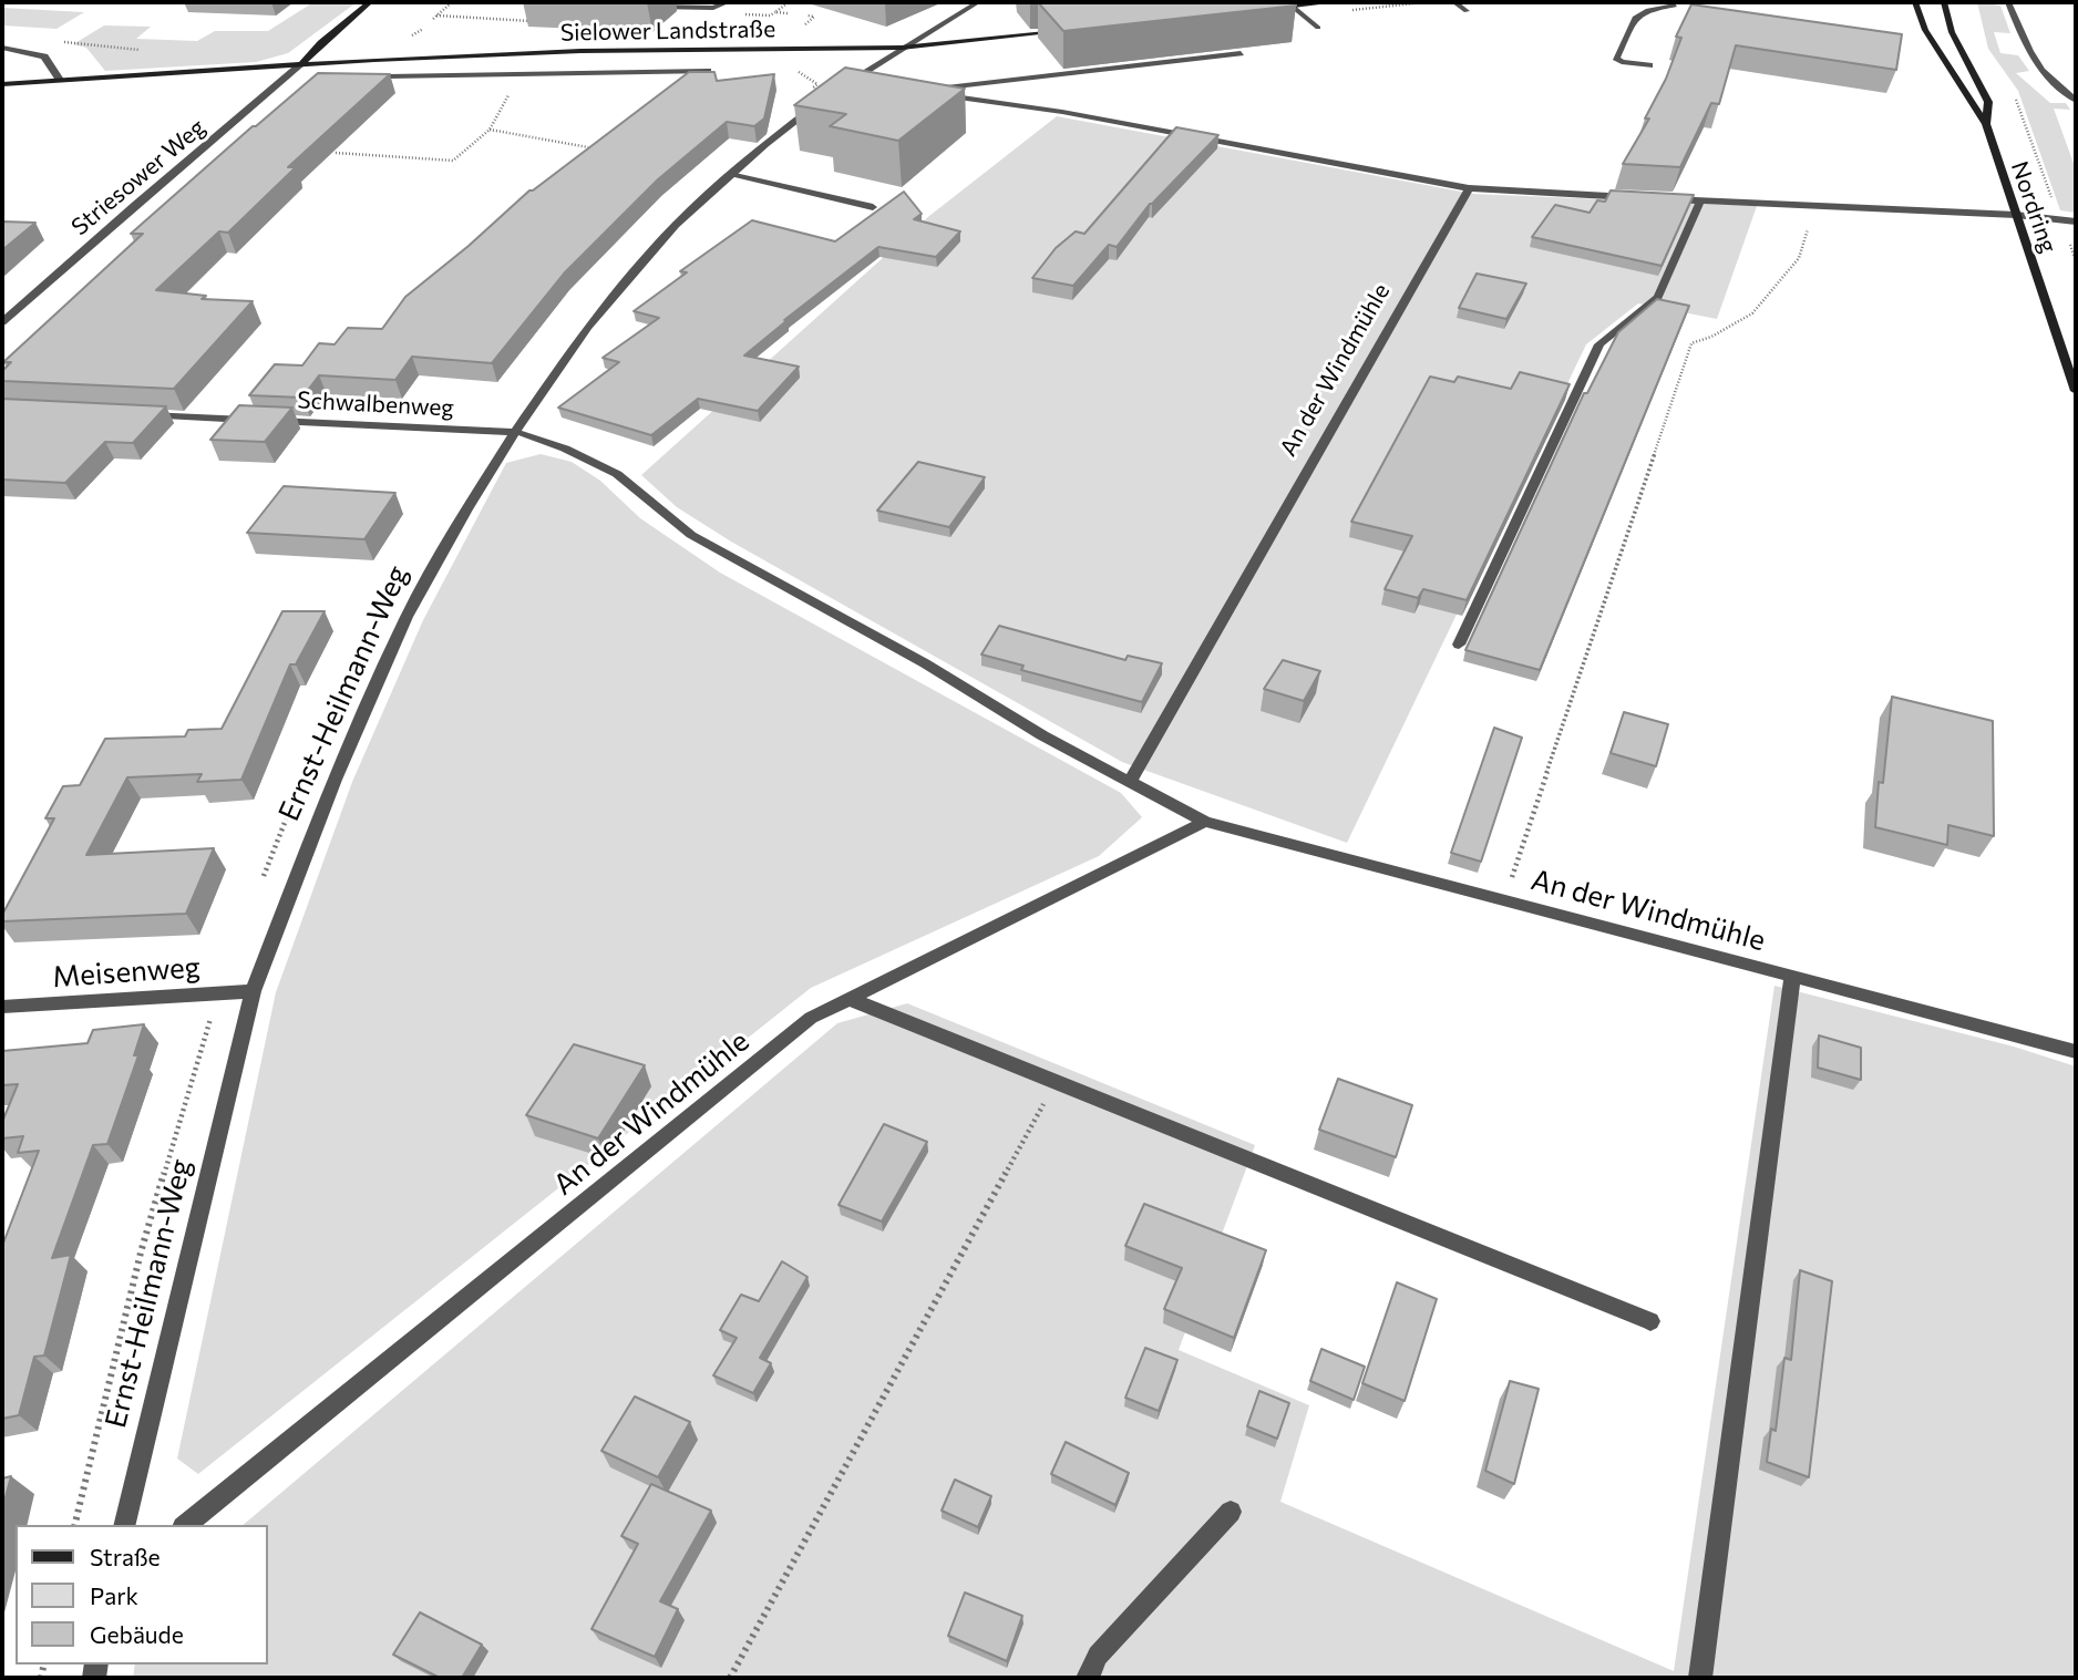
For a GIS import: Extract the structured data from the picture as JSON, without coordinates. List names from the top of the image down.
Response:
{
  "streets": {
    "main road": ["Sielower Landstraße", "Nordring"],
    "street": [
      "Striesower Weg",
      "An der Windmühle",
      "Schwalbenweg",
      "Ernst-Heilmann-Weg",
      "Meisenweg"
    ]
  },
  "crossings": [
    ["Sielower Landstraße", "Striesower Weg"],
    ["Sielower Landstraße", "Ernst-Heilmann-Weg"],
    ["An der Windmühle", "Schwalbenweg"],
    ["An der Windmühle", "Ernst-Heilmann-Weg"],
    ["Schwalbenweg", "Ernst-Heilmann-Weg"],
    ["Ernst-Heilmann-Weg", "Meisenweg"]
  ],
  "legend": ["Straße", "Park", "Gebäude"]
}
